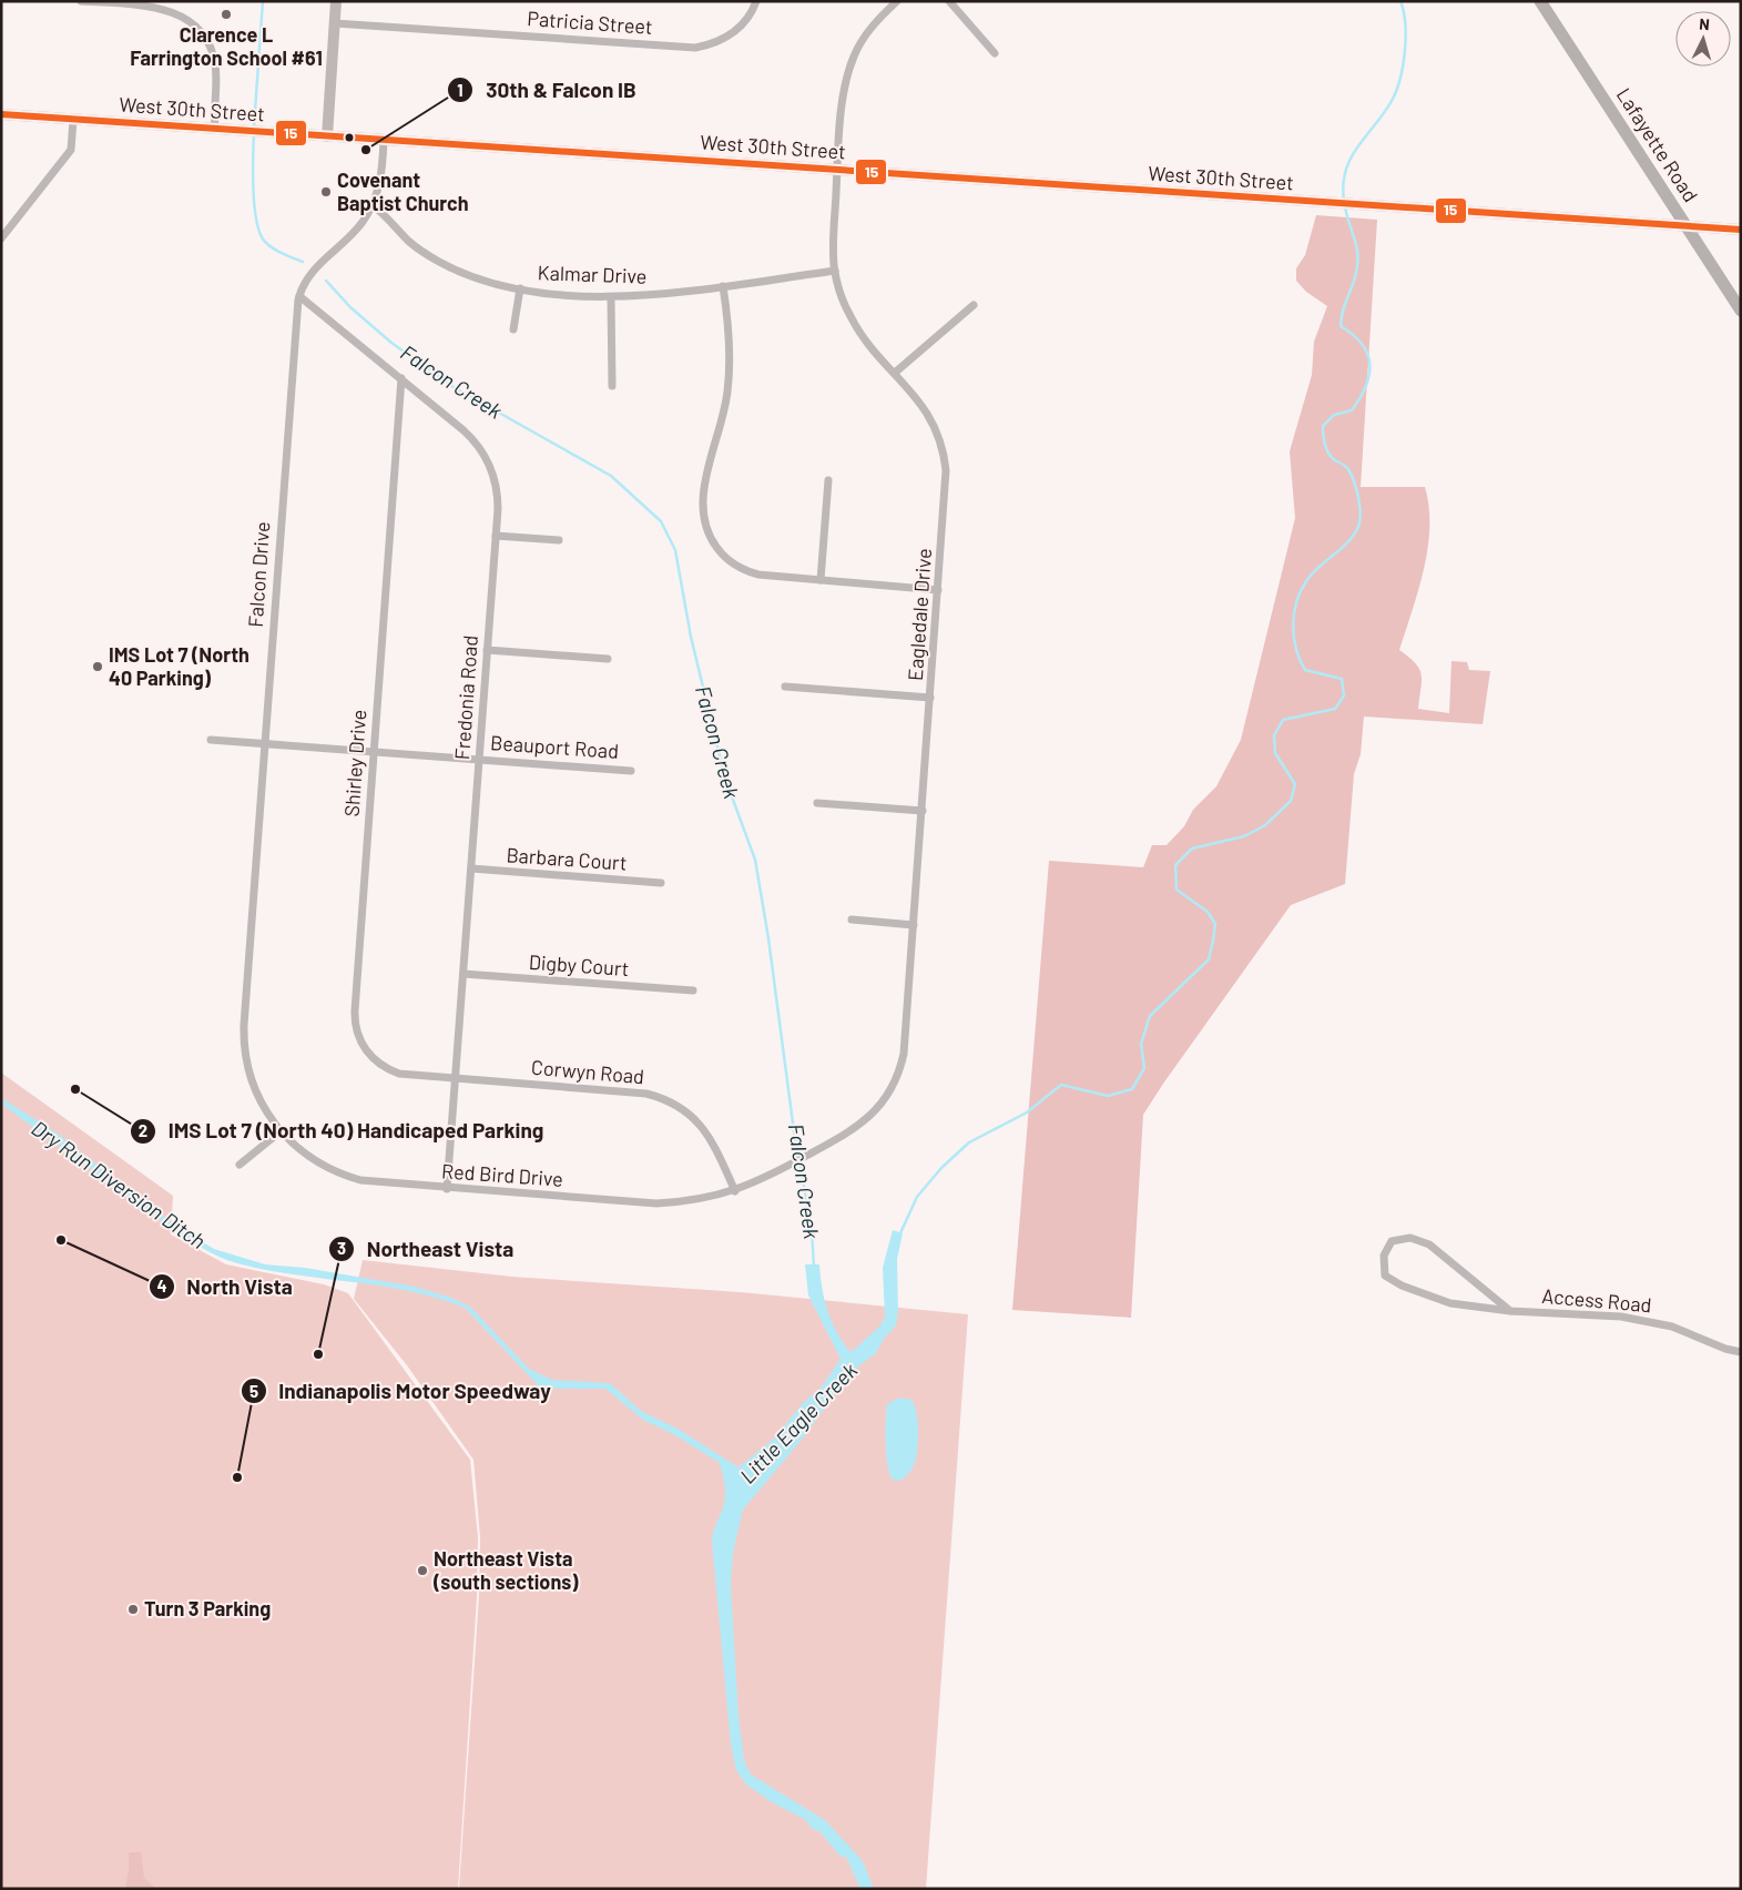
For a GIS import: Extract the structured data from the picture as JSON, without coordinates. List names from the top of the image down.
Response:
{
  "streets": {
    "main road": ["West 30th Street", "Lafayette Road"],
    "street": [
      "Patricia Street",
      "Kalmar Drive",
      "Falcon Drive",
      "Eagledale Drive",
      "Fredonia Road",
      "Beauport Road",
      "Shirley Drive",
      "Barbara Court",
      "Digby Court",
      "Corwyn Road",
      "Red Bird Drive",
      "Access Road"
    ]
  },
  "crossings": [
    ["West 30th Street", "Lafayette Road"],
    ["West 30th Street", "Falcon Drive"],
    ["West 30th Street", "Eagledale Drive"],
    ["Kalmar Drive", "Falcon Drive"],
    ["Kalmar Drive", "Eagledale Drive"],
    ["Falcon Drive", "Fredonia Road"],
    ["Falcon Drive", "Beauport Road"],
    ["Falcon Drive", "Red Bird Drive"],
    ["Eagledale Drive", "Corwyn Road"],
    ["Eagledale Drive", "Red Bird Drive"],
    ["Fredonia Road", "Beauport Road"],
    ["Fredonia Road", "Shirley Drive"],
    ["Fredonia Road", "Barbara Court"],
    ["Fredonia Road", "Digby Court"],
    ["Fredonia Road", "Corwyn Road"],
    ["Fredonia Road", "Red Bird Drive"],
    ["Beauport Road", "Shirley Drive"],
    ["Shirley Drive", "Corwyn Road"],
    ["Corwyn Road", "Red Bird Drive"]
  ],
  "water": ["Falcon Creek", "Dry Run Diversion Ditch", "Little Eagle Creek"],
  "places": [
    "Clarence L Farrington School #61",
    "30th & Falcon IB",
    "Covenant Baptist Church",
    "IMS Lot 7 (North 40 Parking)",
    "IMS Lot 7 (North 40) Handicaped Parking",
    "North Vista",
    "Northeast Vista",
    "Indianapolis Motor Speedway",
    "Northeast Vista (south sections)",
    "Turn 3 Parking"
  ],
  "lines": ["transit line 15"],
  "north": "top"
}
